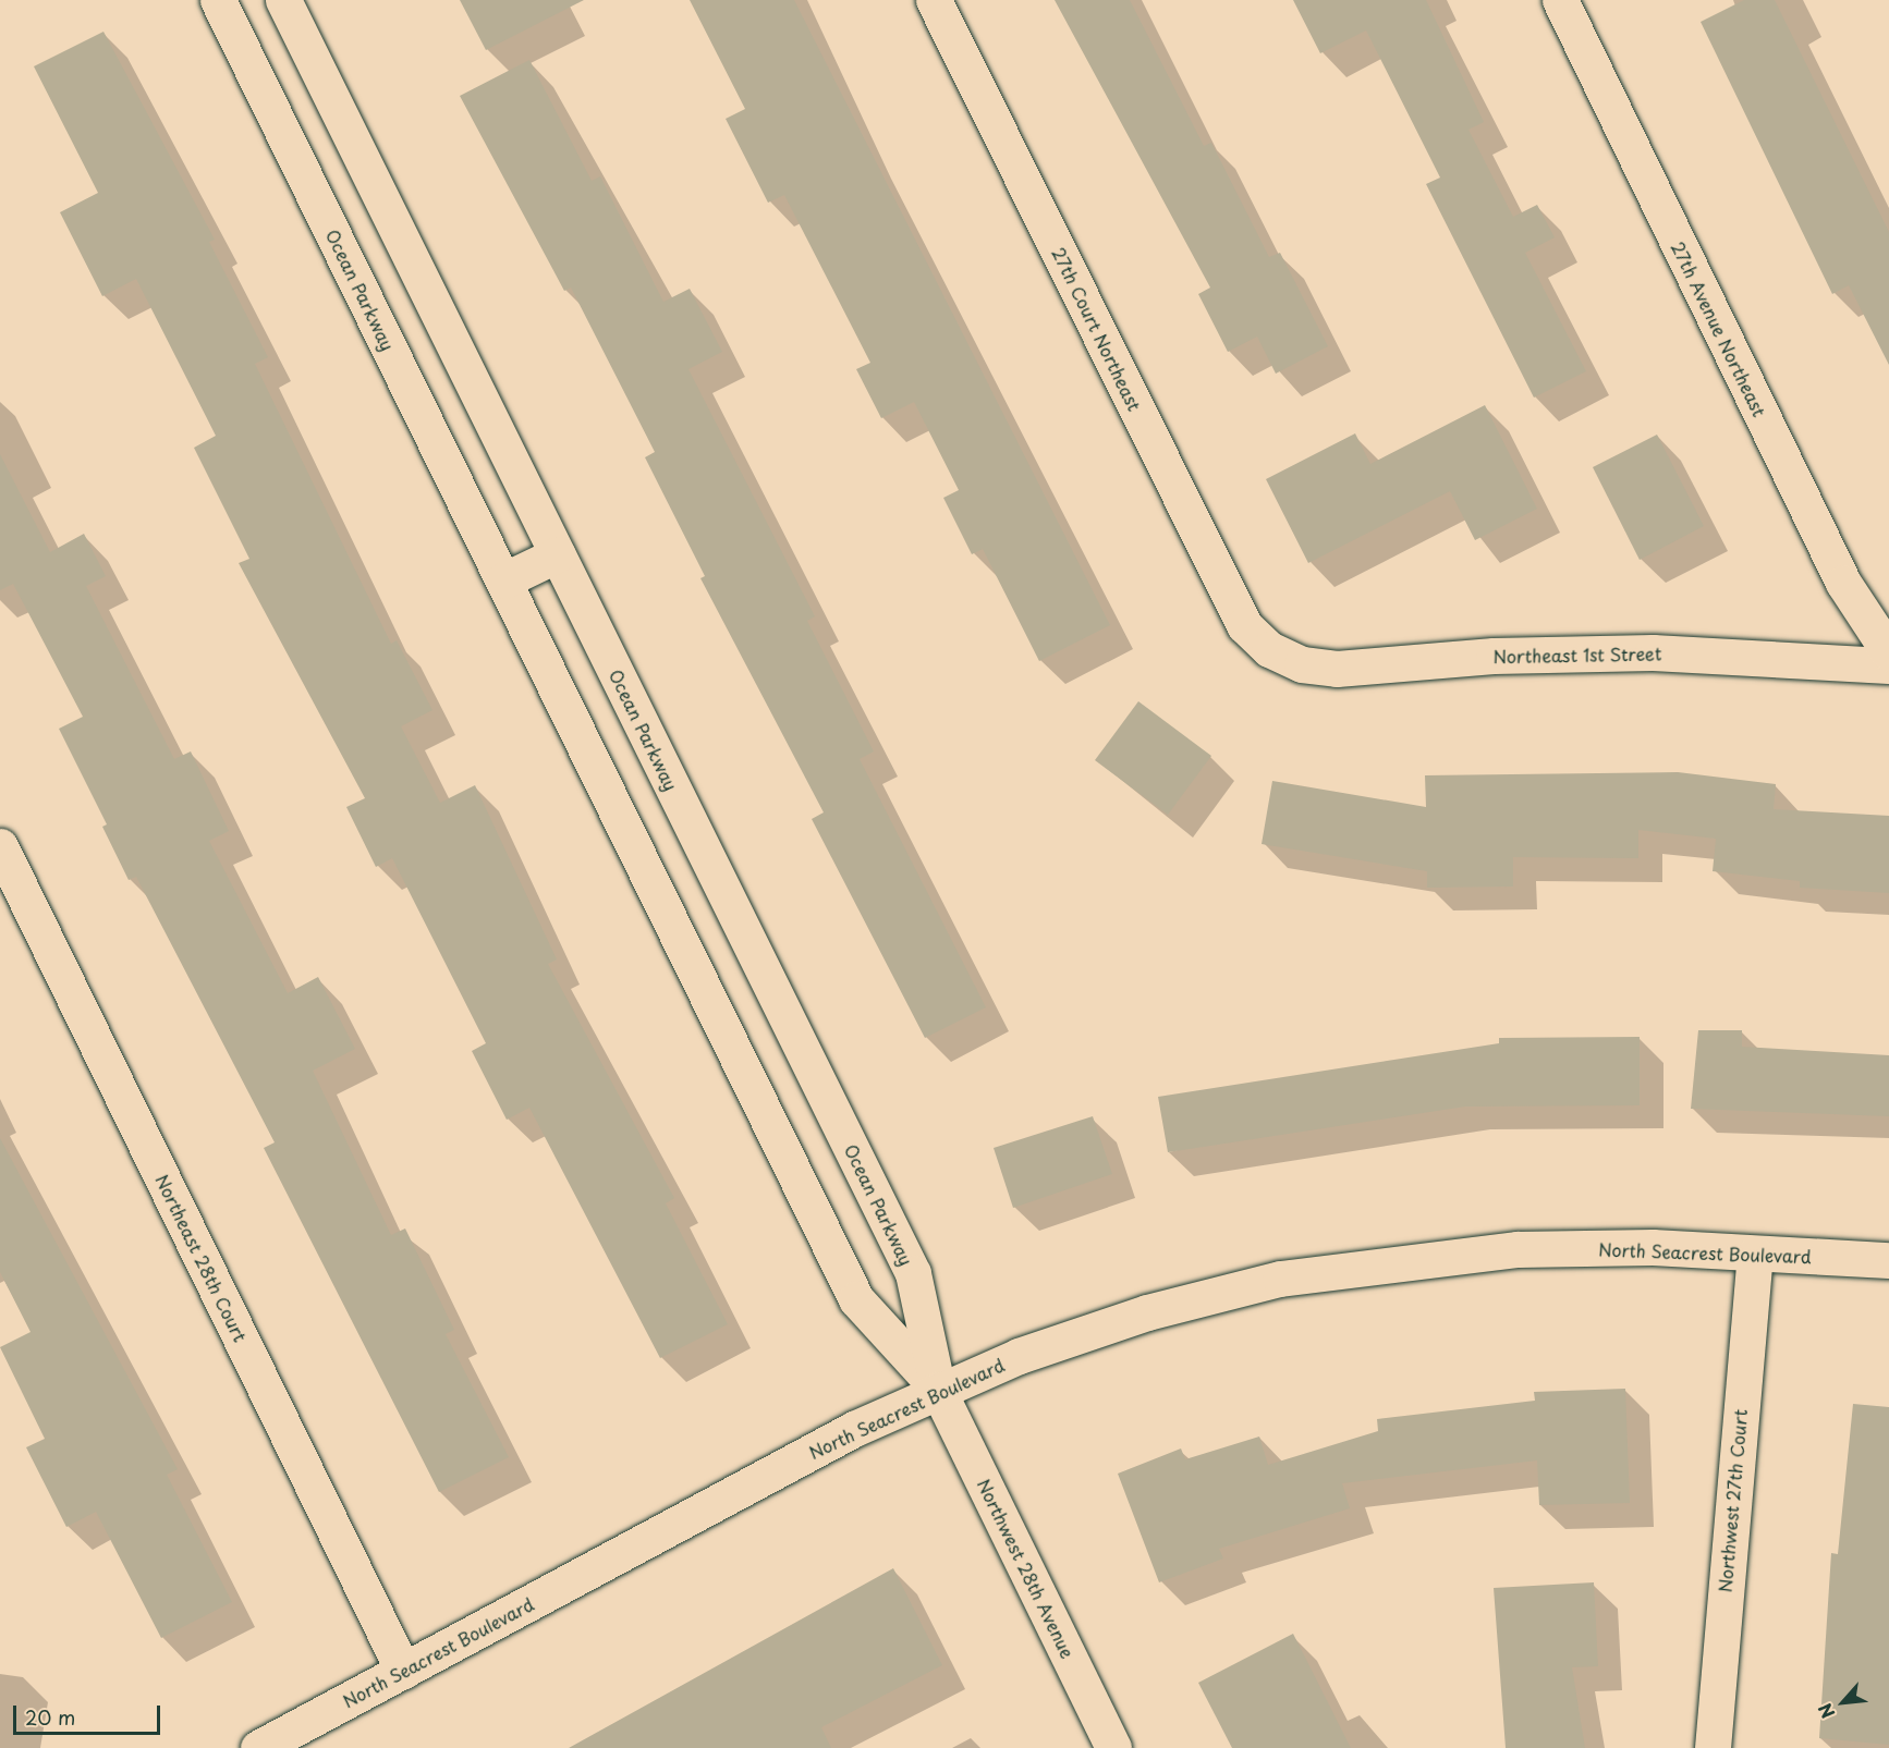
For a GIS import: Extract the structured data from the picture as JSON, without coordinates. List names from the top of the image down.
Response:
{
  "streets": {
    "street": [
      "Ocean Parkway",
      "27th Court Northeast",
      "27th Avenue Northeast",
      "Northeast 1st Street",
      "North Seacrest Boulevard",
      "Northeast 28th Court",
      "Northwest 27th Court",
      "Northwest 28th Avenue"
    ]
  },
  "crossings": [
    ["Ocean Parkway", "North Seacrest Boulevard"],
    ["Ocean Parkway", "Northwest 28th Avenue"],
    ["27th Court Northeast", "Northeast 1st Street"],
    ["North Seacrest Boulevard", "Northeast 28th Court"],
    ["North Seacrest Boulevard", "Northwest 27th Court"],
    ["North Seacrest Boulevard", "Northwest 28th Avenue"]
  ],
  "scale_bar": "20 m",
  "north": "bottom left"
}
